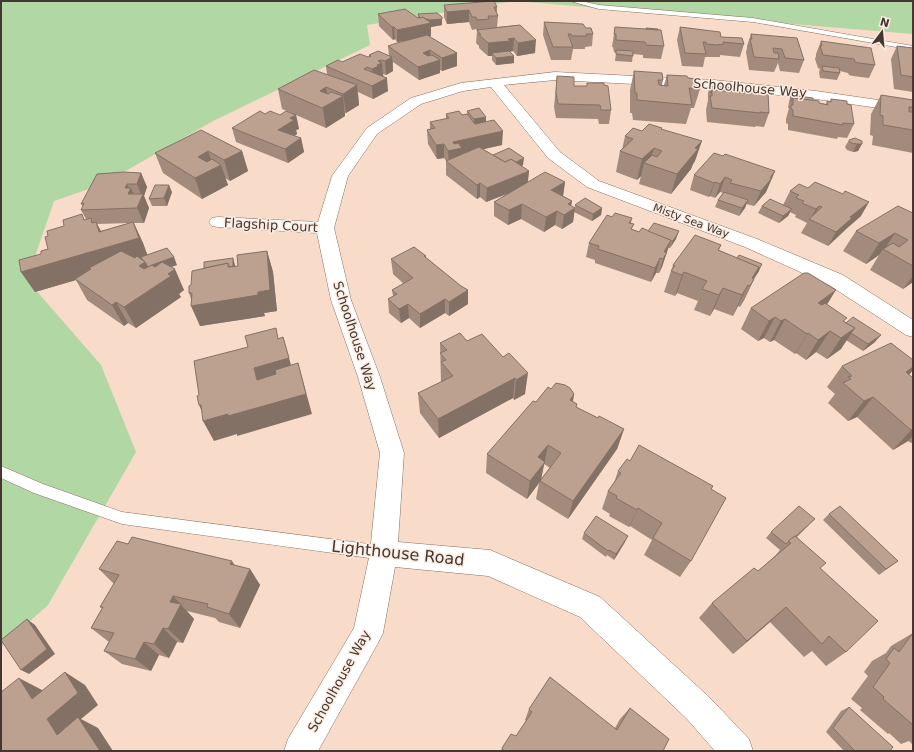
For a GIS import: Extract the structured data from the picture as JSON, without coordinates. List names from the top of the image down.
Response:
{
  "streets": {
    "street": [
      "Schoolhouse Way",
      "Misty Sea Way",
      "Flagship Court",
      "Lighthouse Road"
    ]
  },
  "crossings": [
    ["Schoolhouse Way", "Misty Sea Way"],
    ["Schoolhouse Way", "Flagship Court"],
    ["Schoolhouse Way", "Lighthouse Road"]
  ],
  "north": "top"
}
